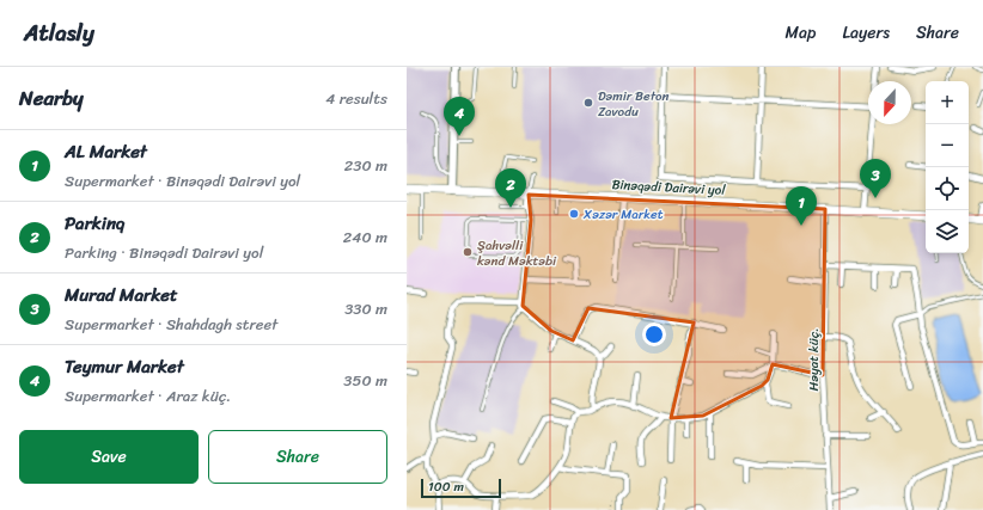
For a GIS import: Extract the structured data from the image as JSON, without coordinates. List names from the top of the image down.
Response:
{
  "streets": {
    "main road": ["Binəqədi Dairəvi yol"],
    "street": ["Həyat küç."]
  },
  "crossings": [
    ["Binəqədi Dairəvi yol", "Həyat küç."]
  ],
  "places": ["Dəmir Beton Zavodu", "Xəzər Market", "Şahvəlli kənd Məktəbi"],
  "scale_bar": "100 m",
  "north": "bottom",
  "page": {
    "header": "Atlasly",
    "nav": ["Map", "Layers", "Share"],
    "heading": ["Nearby", "4 results"],
    "map_buttons": ["+", "−"],
    "pins": [
      "4",
      "3",
      "2",
      "1"
    ],
    "list": [
      {
        "mark": "1",
        "name": "AL Market",
        "note": "Supermarket · Binəqədi Dairəvi yol",
        "value": "230 m"
      },
      {
        "mark": "2",
        "name": "Parkinq",
        "note": "Parking · Binəqədi Dairəvi yol",
        "value": "240 m"
      },
      {
        "mark": "3",
        "name": "Murad Market",
        "note": "Supermarket · Shahdagh street",
        "value": "330 m"
      },
      {
        "mark": "4",
        "name": "Teymur Market",
        "note": "Supermarket · Araz küç.",
        "value": "350 m"
      }
    ],
    "buttons": ["Save", "Share"],
    "scale": "100 m"
  }
}
